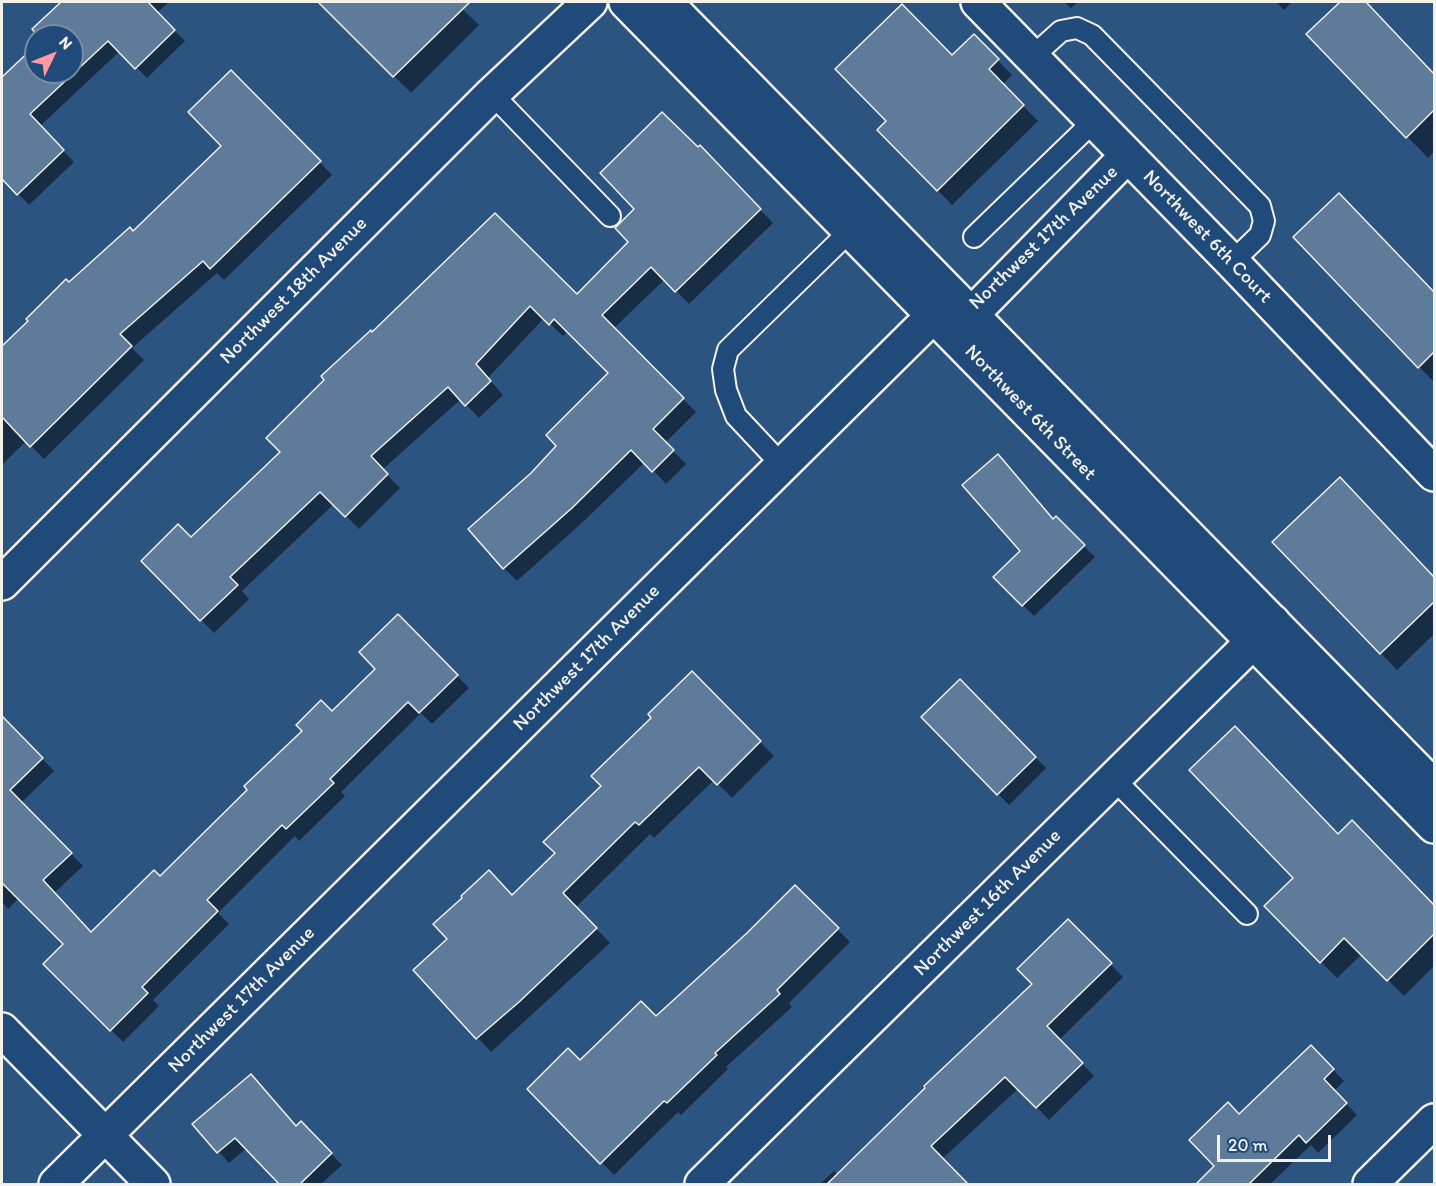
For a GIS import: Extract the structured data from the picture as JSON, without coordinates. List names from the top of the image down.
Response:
{
  "streets": {
    "street": [
      "Northwest 6th Court",
      "Northwest 17th Avenue",
      "Northwest 18th Avenue",
      "Northwest 6th Street",
      "Northwest 16th Avenue"
    ]
  },
  "crossings": [
    ["Northwest 6th Court", "Northwest 17th Avenue"],
    ["Northwest 17th Avenue", "Northwest 6th Street"],
    ["Northwest 6th Street", "Northwest 16th Avenue"]
  ],
  "scale_bar": "20 m",
  "north": "top right"
}
